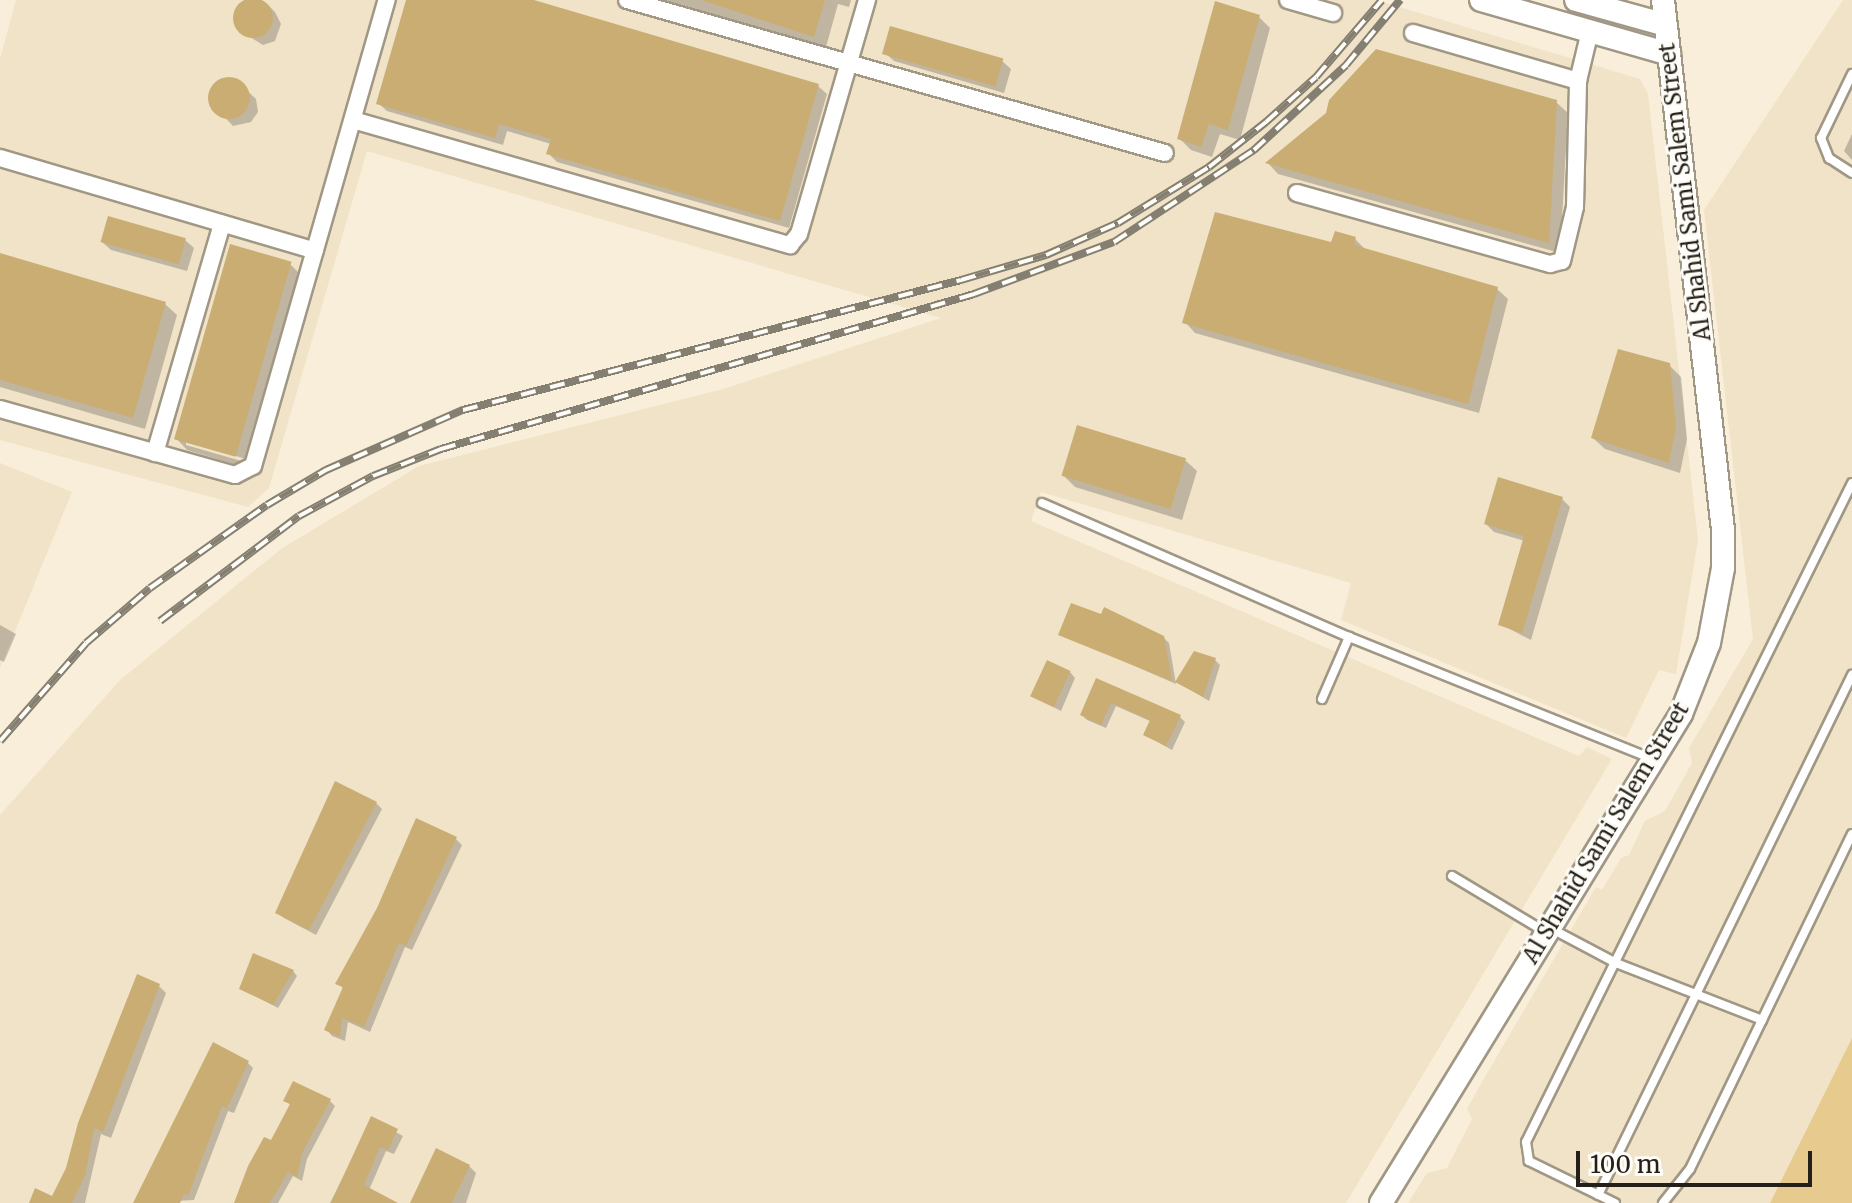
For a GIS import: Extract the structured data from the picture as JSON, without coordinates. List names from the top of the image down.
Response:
{
  "streets": {
    "main road": ["Al Shahid Sami Salem Street"]
  },
  "scale_bar": "100 m"
}
